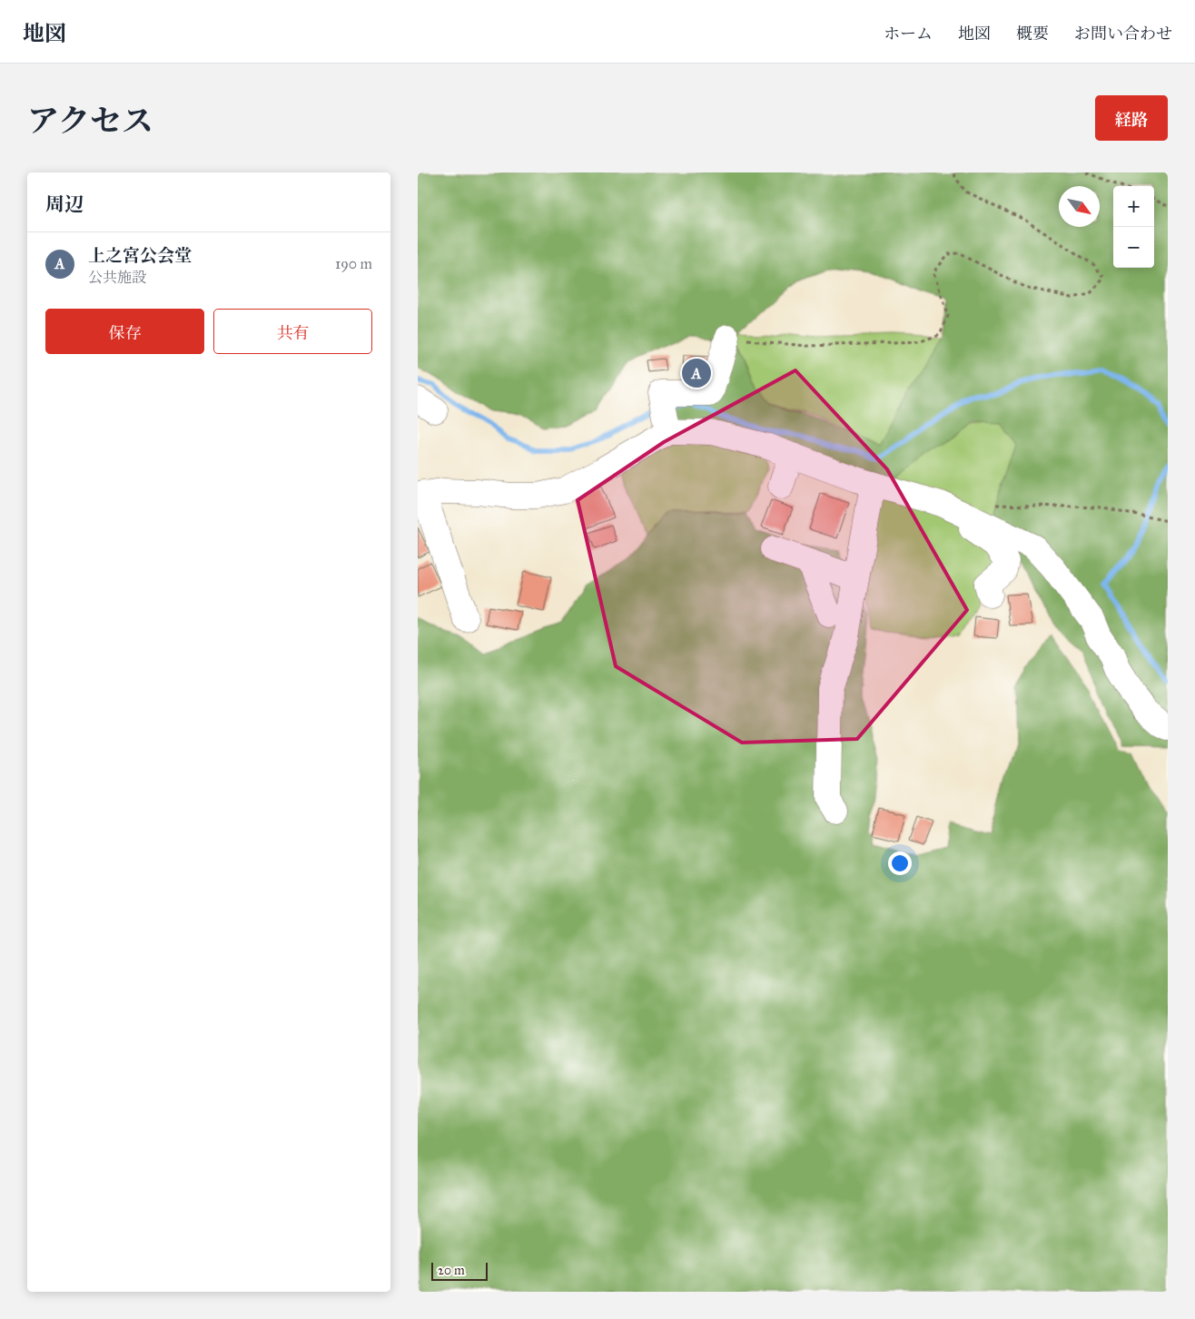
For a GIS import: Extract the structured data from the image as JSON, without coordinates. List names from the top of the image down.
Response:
{
  "scale_bar": "20 m",
  "north": "bottom right",
  "page": {
    "header": "地図",
    "nav": [
      "ホーム",
      "地図",
      "概要",
      "お問い合わせ"
    ],
    "title": "アクセス",
    "buttons": [
      "経路",
      ["保存", "共有"]
    ],
    "heading": "周辺",
    "map_buttons": ["+", "−"],
    "list": [
      {
        "mark": "A",
        "name": "上之宮公会堂",
        "note": "公共施設",
        "value": "190 m"
      }
    ],
    "pins": "A",
    "scale": "20 m"
  }
}
